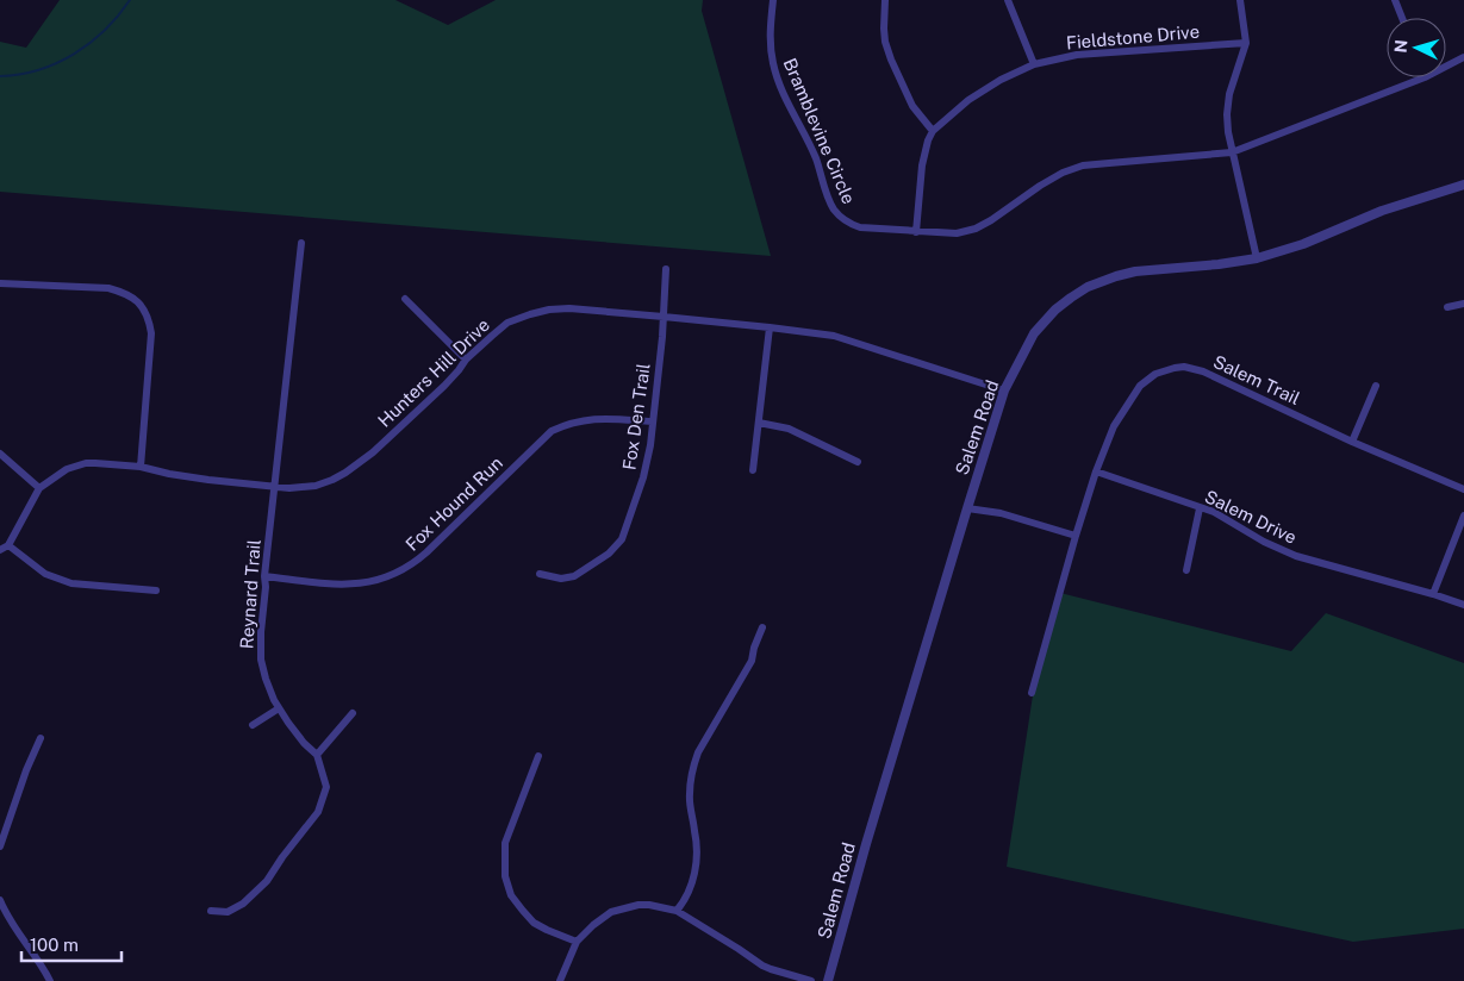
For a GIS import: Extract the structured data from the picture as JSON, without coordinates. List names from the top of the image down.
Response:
{
  "streets": {
    "street": [
      "Fieldstone Drive",
      "Bramblevine Circle",
      "Hunters Hill Drive",
      "Salem Trail",
      "Fox Den Trail",
      "Salem Road",
      "Fox Hound Run",
      "Salem Drive",
      "Reynard Trail"
    ]
  },
  "crossings": [
    ["Fieldstone Drive", "Bramblevine Circle"],
    ["Hunters Hill Drive", "Fox Den Trail"],
    ["Hunters Hill Drive", "Salem Road"],
    ["Hunters Hill Drive", "Reynard Trail"],
    ["Salem Trail", "Salem Drive"],
    ["Fox Den Trail", "Fox Hound Run"],
    ["Fox Hound Run", "Reynard Trail"]
  ],
  "scale_bar": "100 m",
  "north": "left"
}
